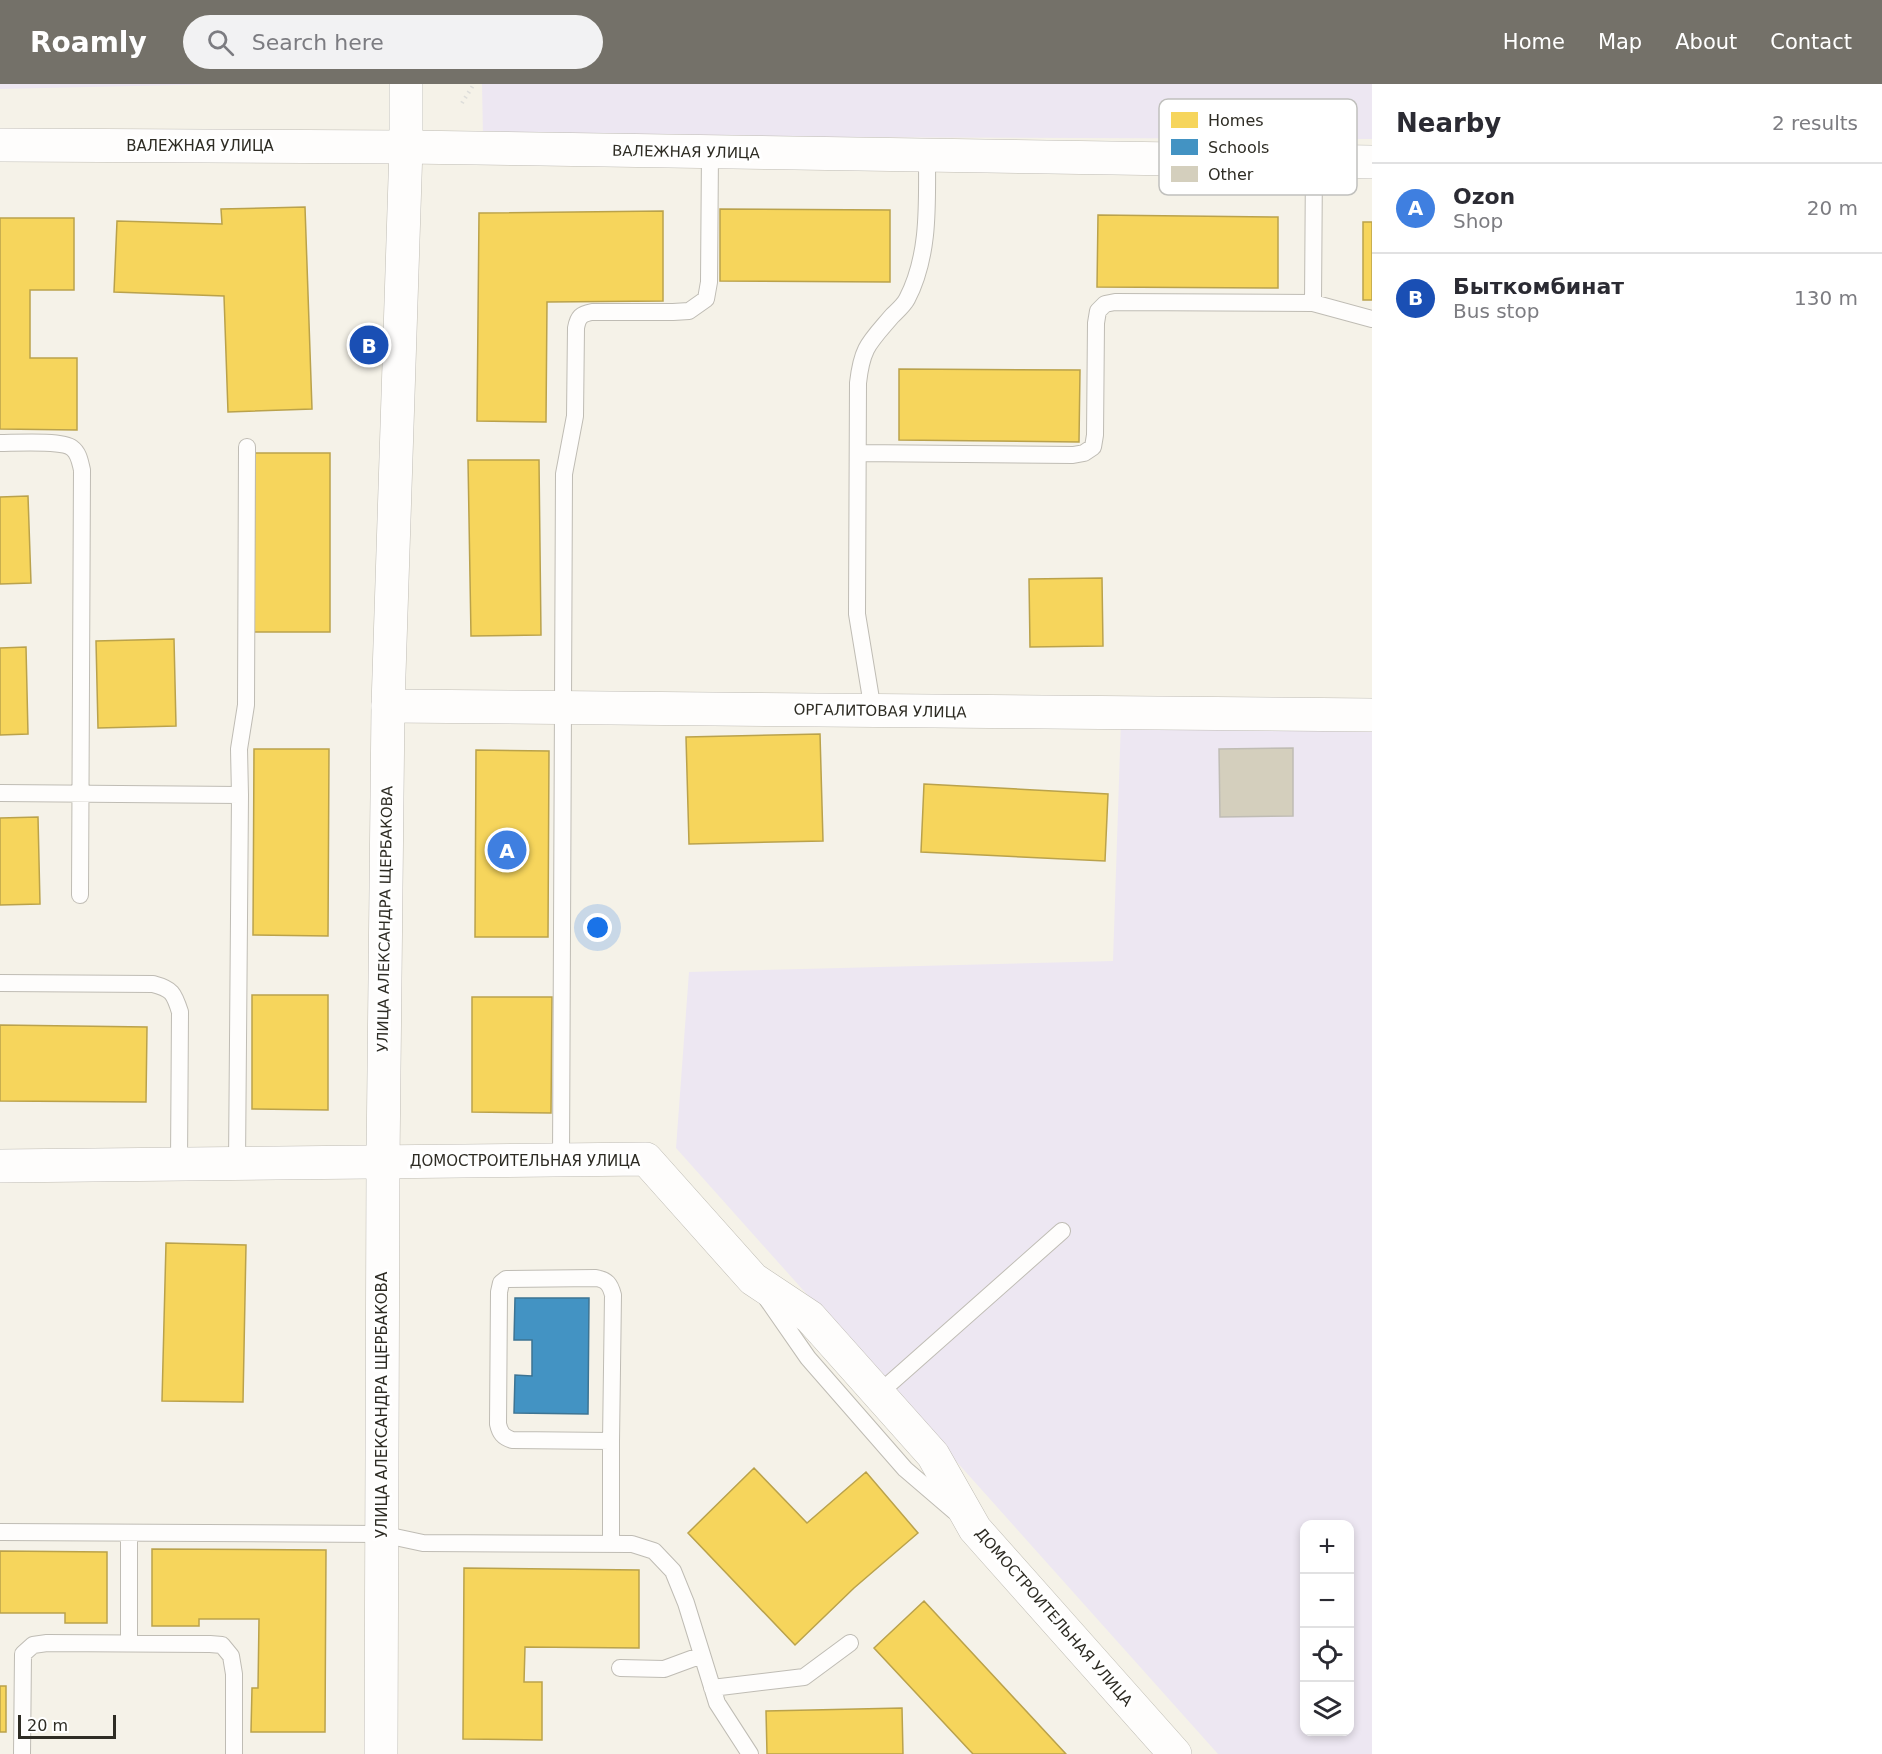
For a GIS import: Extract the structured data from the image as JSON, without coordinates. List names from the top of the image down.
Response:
{
  "streets": {
    "street": [
      "ВАЛЕЖНАЯ УЛИЦА",
      "ОРГАЛИТОВАЯ УЛИЦА",
      "УЛИЦА АЛЕКСАНДРА ЩЕРБАКОВА",
      "ДОМОСТРОИТЕЛЬНАЯ УЛИЦА"
    ]
  },
  "crossings": [
    ["ВАЛЕЖНАЯ УЛИЦА", "УЛИЦА АЛЕКСАНДРА ЩЕРБАКОВА"],
    ["ОРГАЛИТОВАЯ УЛИЦА", "УЛИЦА АЛЕКСАНДРА ЩЕРБАКОВА"],
    ["УЛИЦА АЛЕКСАНДРА ЩЕРБАКОВА", "ДОМОСТРОИТЕЛЬНАЯ УЛИЦА"]
  ],
  "legend": ["Homes", "Schools", "Other"],
  "scale_bar": "20 m",
  "page": {
    "header": "Roamly",
    "search": "Search here",
    "nav": [
      "Home",
      "Map",
      "About",
      "Contact"
    ],
    "heading": ["Nearby", "2 results"],
    "list": [
      {
        "mark": "A",
        "name": "Ozon",
        "note": "Shop",
        "value": "20 m"
      },
      {
        "mark": "B",
        "name": "Быткомбинат",
        "note": "Bus stop",
        "value": "130 m"
      }
    ],
    "pins": ["B", "A"],
    "map_buttons": ["+", "−"],
    "scale": "20 m"
  }
}
